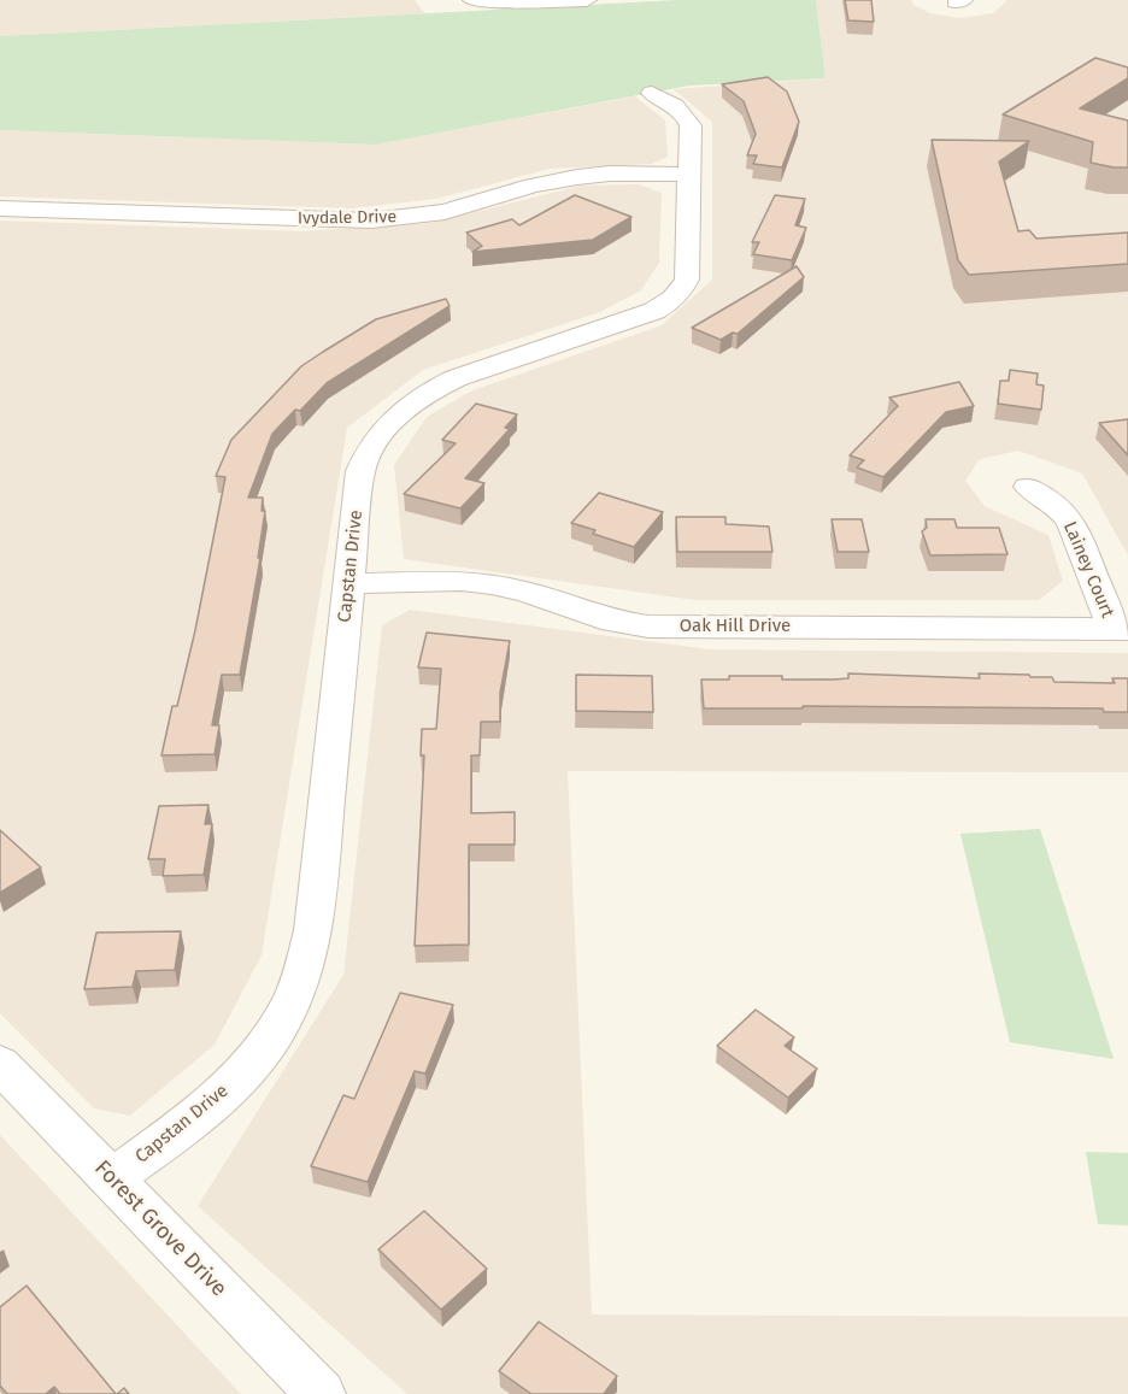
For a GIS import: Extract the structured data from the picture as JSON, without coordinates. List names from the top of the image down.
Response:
{
  "streets": {
    "street": [
      "Ivydale Drive",
      "Capstan Drive",
      "Lainey Court",
      "Oak Hill Drive",
      "Forest Grove Drive"
    ]
  },
  "crossings": [
    ["Ivydale Drive", "Capstan Drive"],
    ["Capstan Drive", "Oak Hill Drive"],
    ["Capstan Drive", "Forest Grove Drive"],
    ["Lainey Court", "Oak Hill Drive"]
  ]
}
